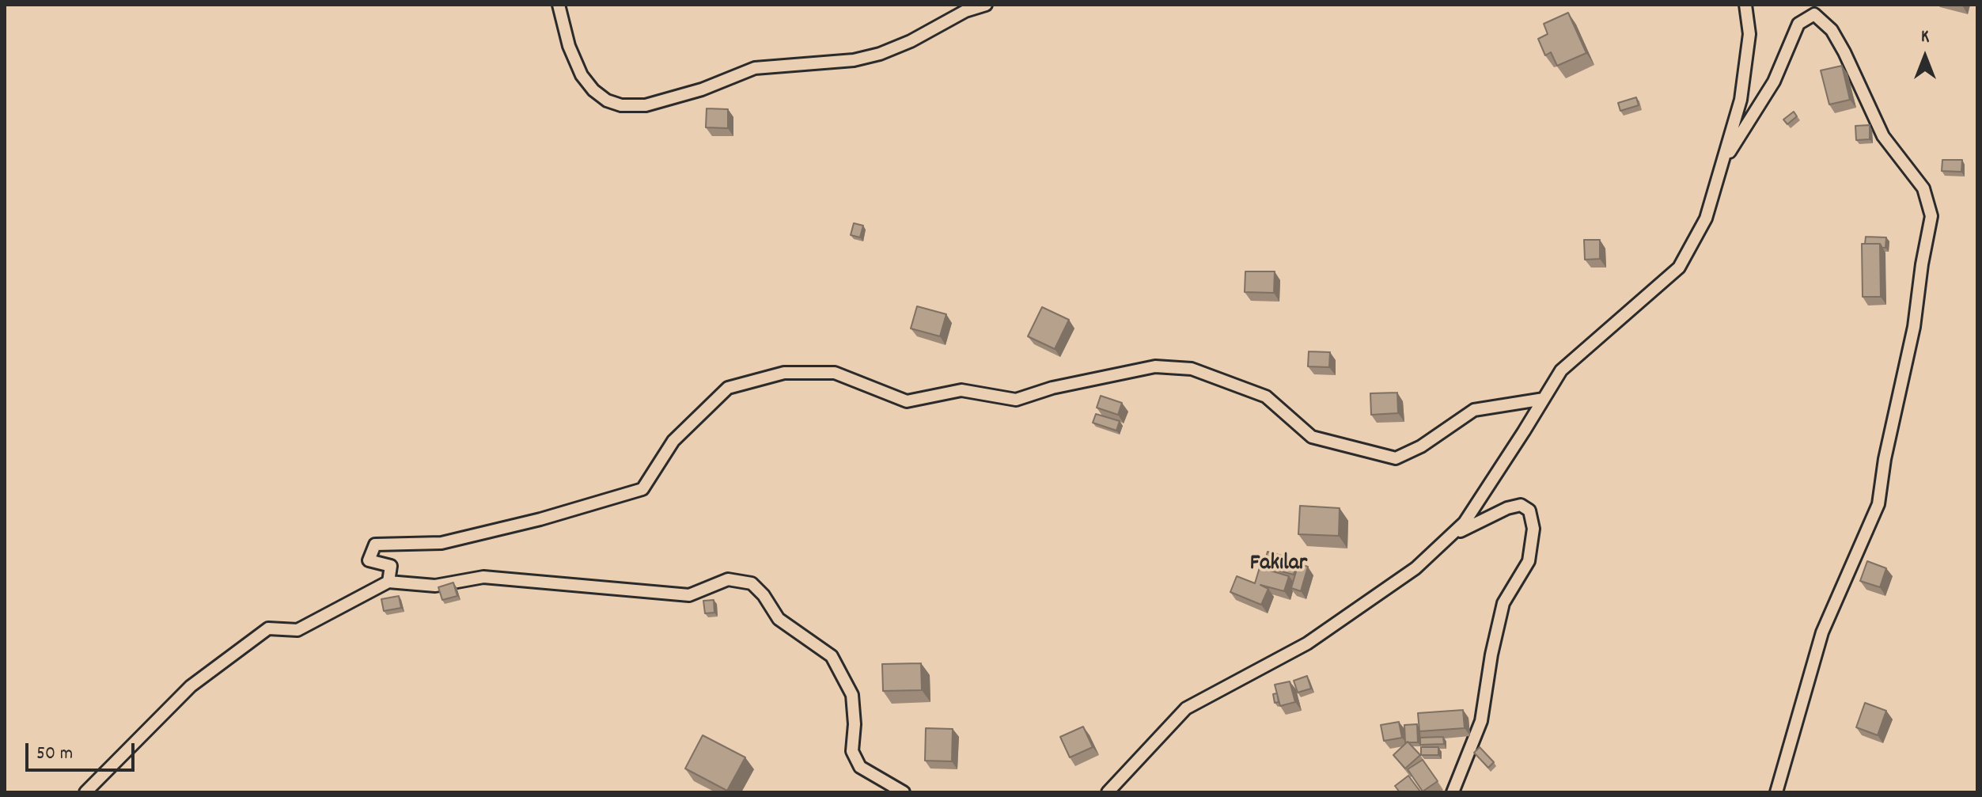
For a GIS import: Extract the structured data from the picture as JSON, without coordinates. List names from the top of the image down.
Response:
{
  "districts": ["Fakılar"],
  "scale_bar": "50 m",
  "north": "top"
}
